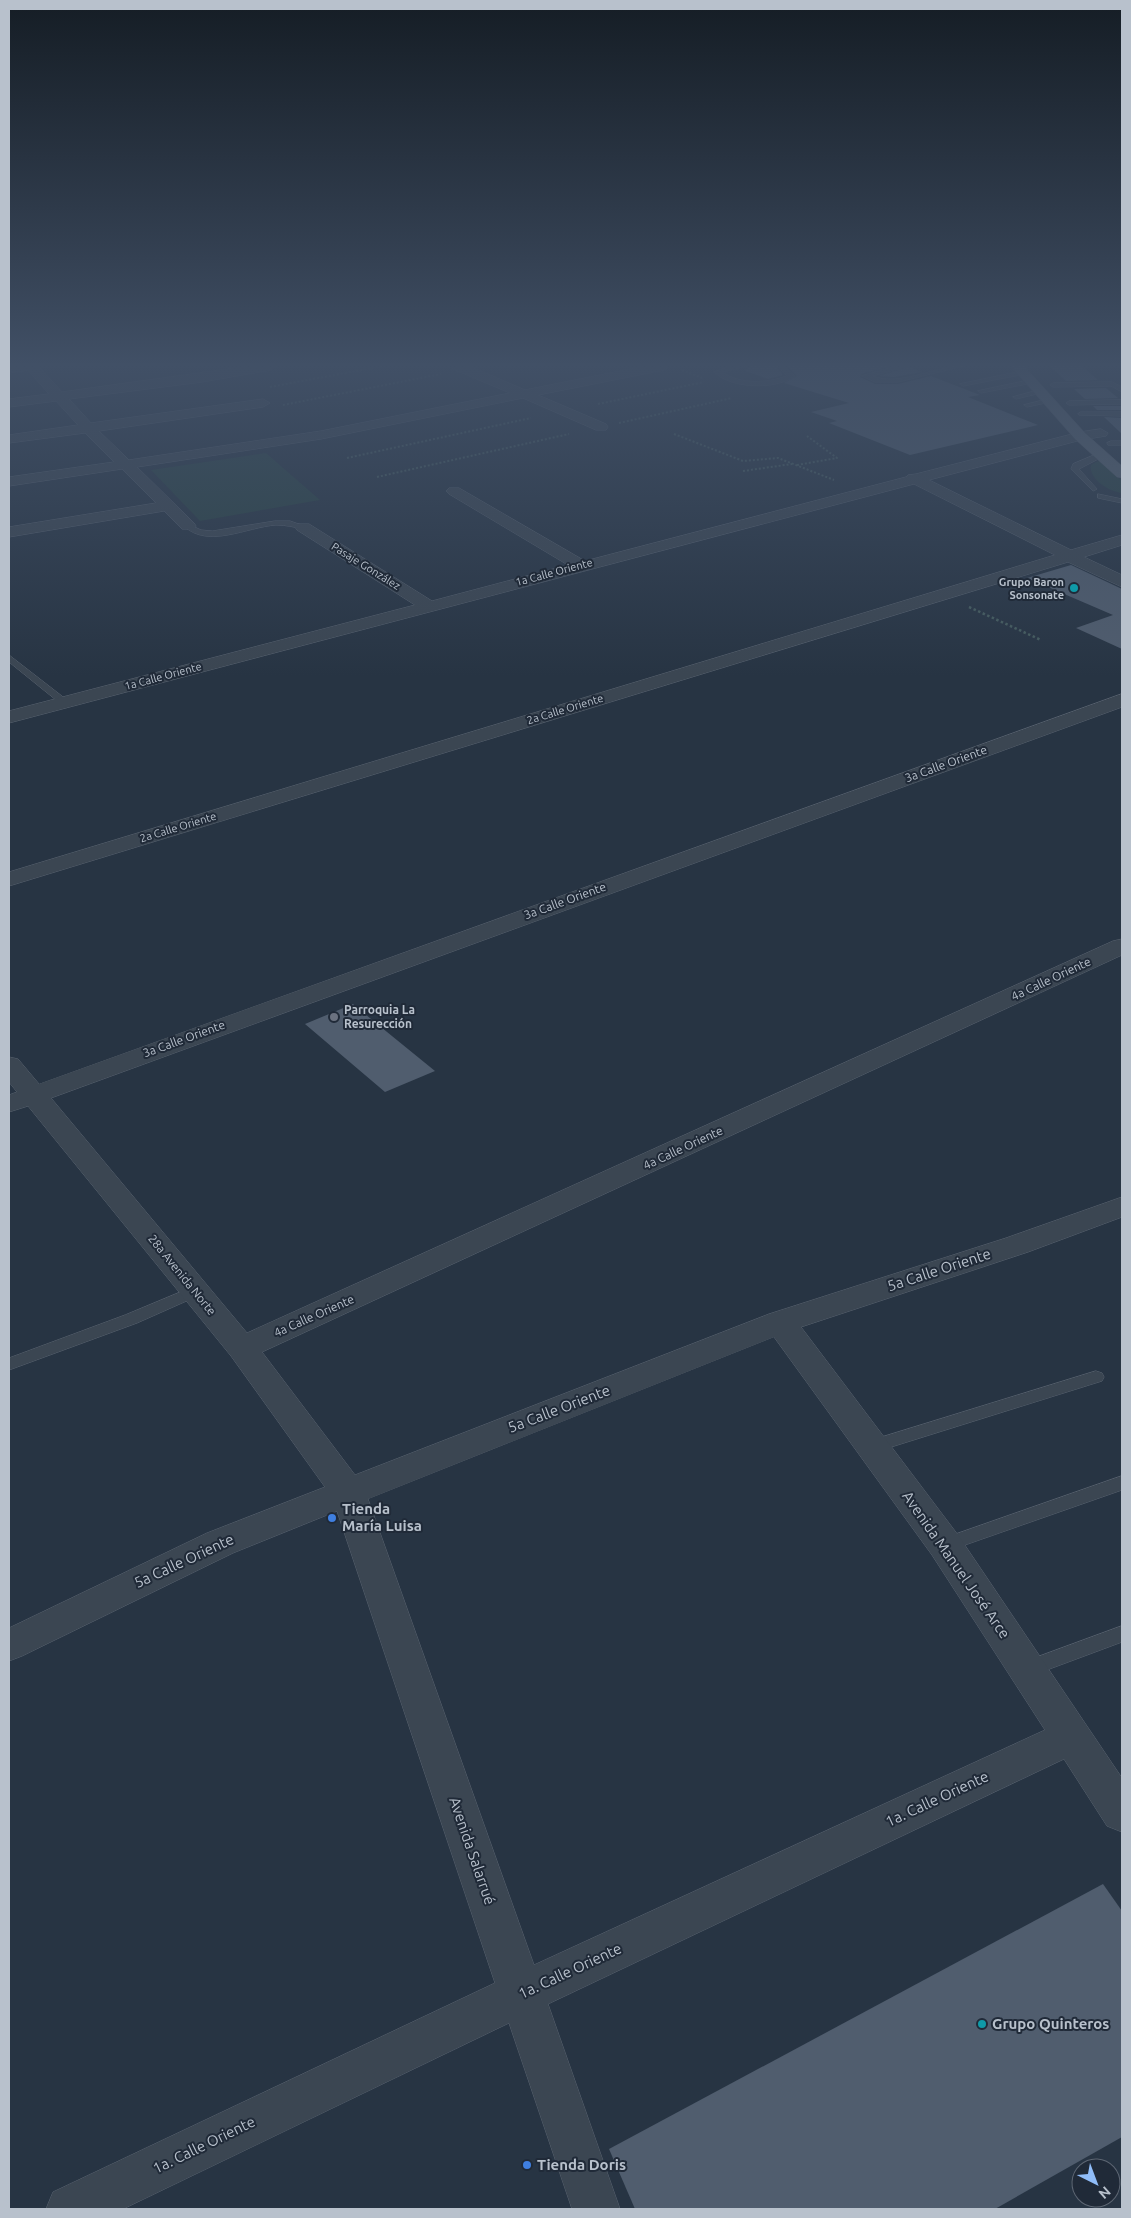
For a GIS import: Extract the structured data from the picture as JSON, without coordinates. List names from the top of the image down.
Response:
{
  "streets": {
    "street": [
      "Pasaje González",
      "1a Calle Oriente",
      "2a Calle Oriente",
      "3a Calle Oriente",
      "4a Calle Oriente",
      "5a Calle Oriente",
      "28a Avenida Norte",
      "Avenida Manuel José Arce",
      "1a. Calle Oriente",
      "Avenida Salarrué"
    ]
  },
  "crossings": [
    ["Pasaje González", "1a Calle Oriente"],
    ["3a Calle Oriente", "28a Avenida Norte"],
    ["4a Calle Oriente", "28a Avenida Norte"],
    ["5a Calle Oriente", "28a Avenida Norte"],
    ["5a Calle Oriente", "Avenida Manuel José Arce"],
    ["5a Calle Oriente", "Avenida Salarrué"],
    ["28a Avenida Norte", "Avenida Salarrué"],
    ["Avenida Manuel José Arce", "1a. Calle Oriente"],
    ["1a. Calle Oriente", "Avenida Salarrué"]
  ],
  "places": [
    "Grupo Baron Sonsonate",
    "Parroquia La Resurección",
    "Tienda María Luisa",
    "Grupo Quinteros",
    "Tienda Doris"
  ],
  "north": "bottom right"
}
